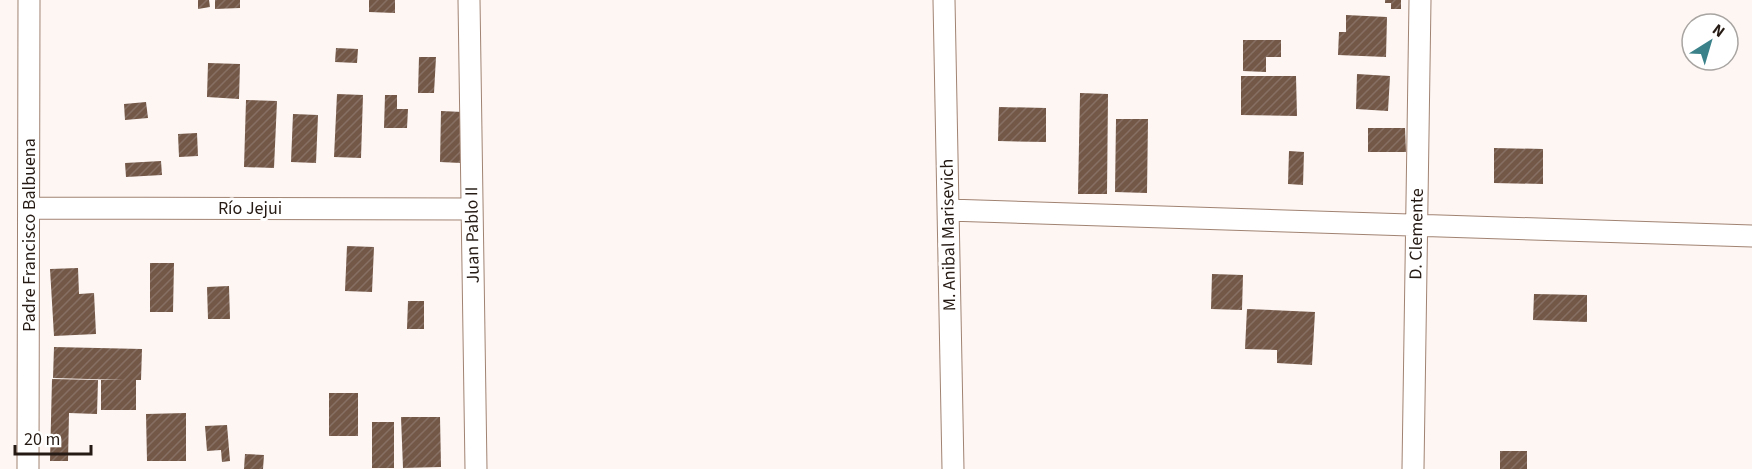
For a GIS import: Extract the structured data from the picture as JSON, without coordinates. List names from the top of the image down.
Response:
{
  "streets": {
    "street": [
      "Río Jejui",
      "D. Clemente",
      "Padre Francisco Balbuena",
      "Juan Pablo II",
      "M. Anibal Marisevich"
    ]
  },
  "crossings": [
    ["Río Jejui", "Padre Francisco Balbuena"],
    ["Río Jejui", "Juan Pablo II"]
  ],
  "scale_bar": "20 m",
  "north": "top right"
}
